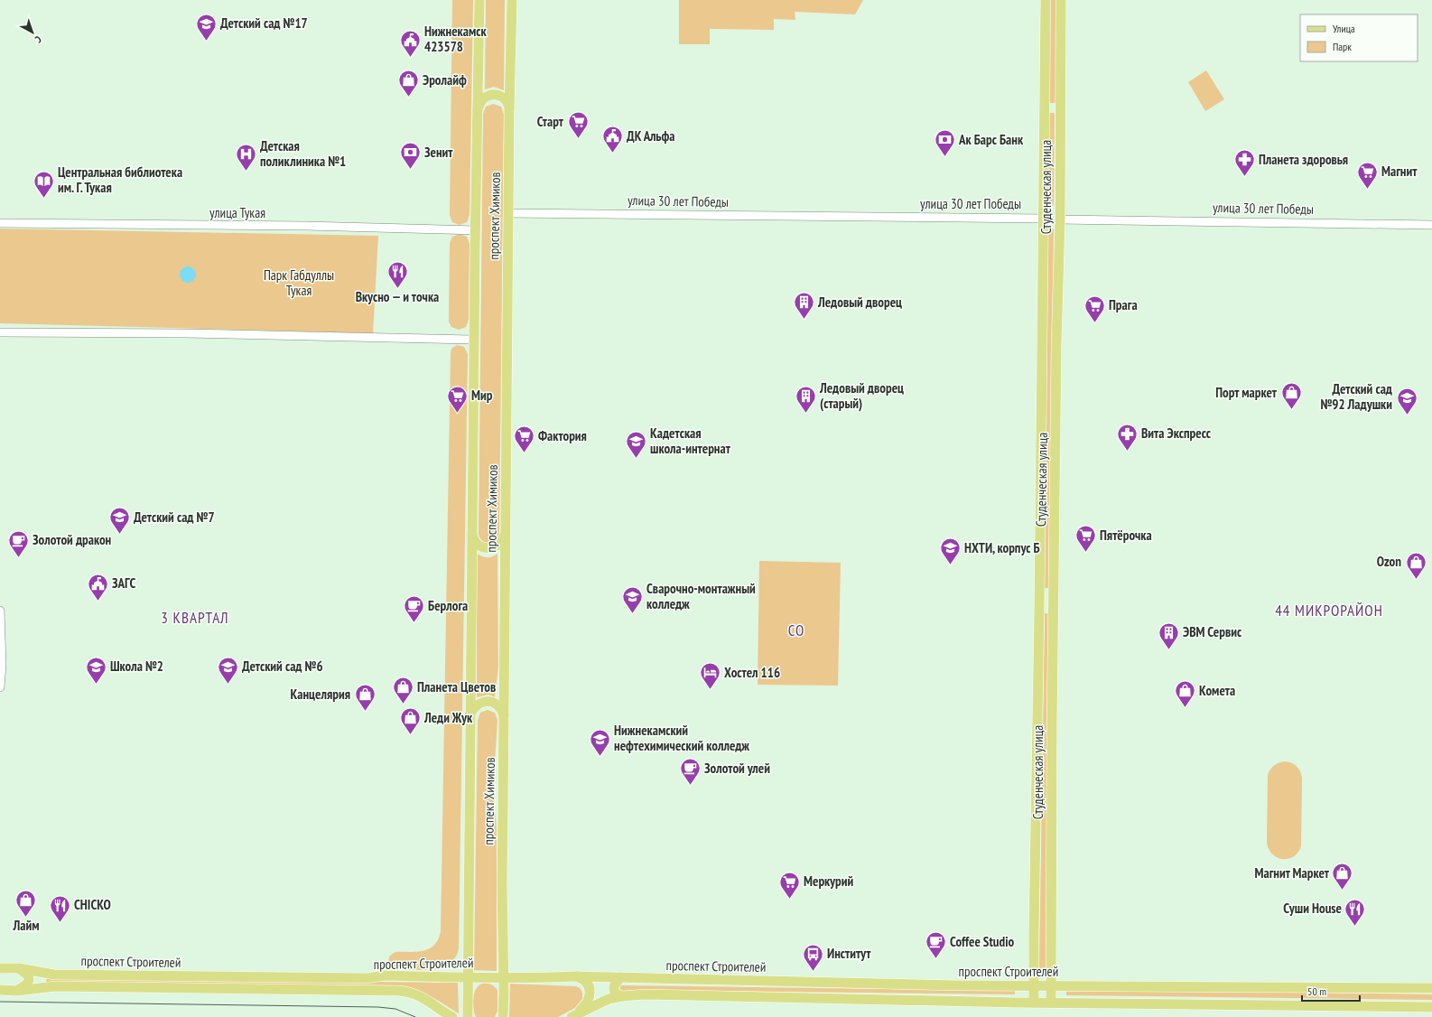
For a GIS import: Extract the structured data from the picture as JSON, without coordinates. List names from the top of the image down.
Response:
{
  "streets": {
    "main road": [
      "Студенческая улица",
      "улица 30 лет Победы",
      "проспект Химиков",
      "проспект Строителей"
    ],
    "street": ["улица Тукая"]
  },
  "crossings": [
    ["Студенческая улица", "улица 30 лет Победы"],
    ["Студенческая улица", "проспект Строителей"],
    ["улица 30 лет Победы", "проспект Химиков"],
    ["улица Тукая", "проспект Химиков"],
    ["проспект Химиков", "проспект Строителей"]
  ],
  "districts": ["44 МИКРОРАЙОН", "3 КВАРТАЛ", "СО"],
  "parks": ["Парк Габдуллы Тукая"],
  "places": {
    "school or university": [
      "Детский сад №17",
      "Детский сад №92 Ладушки",
      "Кадетская школа-интернат",
      "Детский сад №7",
      "НХТИ, корпус Б",
      "Сварочно-монтажный колледж",
      "Школа №2",
      "Детский сад №6",
      "Нижнекамский нефтехимический колледж"
    ],
    "public building": ["Нижнекамск 423578", "ДК Альфа", "ЗАГС"],
    "shop": [
      "Эролайф",
      "Порт маркет",
      "Ozon",
      "Планета Цветов",
      "Комета",
      "Канцелярия",
      "Леди Жук",
      "Магнит Маркет",
      "Лайм"
    ],
    "supermarket": [
      "Старт",
      "Магнит",
      "Прага",
      "Мир",
      "Фактория",
      "Пятёрочка",
      "Меркурий"
    ],
    "bank": ["Ак Барс Банк", "Зенит"],
    "hospital": ["Детская поликлиника №1"],
    "pharmacy": ["Планета здоровья", "Вита Экспресс"],
    "library": ["Центральная библиотека им. Г. Тукая"],
    "restaurant": ["Вкусно — и точка", "CHICKO", "Суши House"],
    "building": ["Ледовый дворец", "Ледовый дворец (старый)", "ЭВМ Сервис"],
    "cafe": [
      "Золотой дракон",
      "Берлога",
      "Золотой улей",
      "Coffee Studio"
    ],
    "hotel": ["Хостел 116"],
    "bus stop": ["Институт"]
  },
  "legend": ["Улица", "Парк"],
  "scale_bar": "50 m",
  "north": "bottom right"
}
